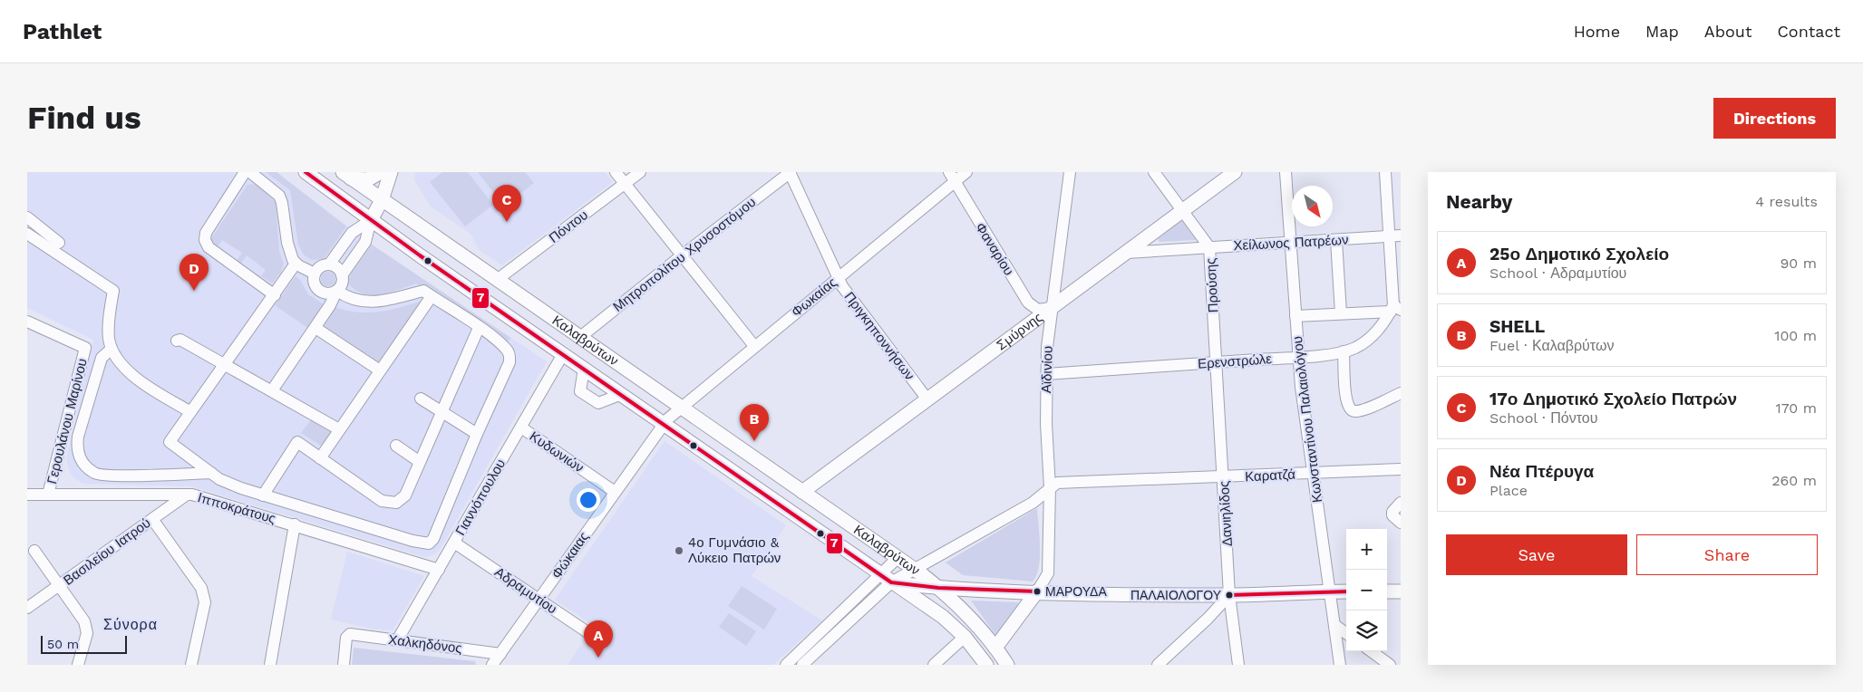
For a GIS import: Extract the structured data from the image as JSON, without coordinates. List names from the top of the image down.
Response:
{
  "streets": {
    "main road": ["Σμύρνης", "Καλαβρύτων"],
    "street": [
      "Πόντου",
      "Χείλωνος Πατρέων",
      "Φαναρίου",
      "Μητροπολίτου Χρυσοστόμου",
      "Προύσης",
      "Φωκαίας",
      "Πριγκηποννήσων",
      "Ερενστρώλε",
      "Αϊδινίου",
      "Κωνσταντίνου Παλαιολόγου",
      "Γερουλάνου Μαρίνου",
      "Κυδωνιών",
      "Καρατζά",
      "Γιαννόπουλου",
      "Ιπποκράτους",
      "Δανιηλίδος",
      "Βασιλείου Ιατρού",
      "Φώκαιας",
      "Αδραμυτίου",
      "Χαλκηδόνος"
    ]
  },
  "crossings": [
    ["Πόντου", "Καλαβρύτων"],
    ["Χείλωνος Πατρέων", "Προύσης"],
    ["Χείλωνος Πατρέων", "Σμύρνης"],
    ["Χείλωνος Πατρέων", "Κωνσταντίνου Παλαιολόγου"],
    ["Φαναρίου", "Φωκαίας"],
    ["Φαναρίου", "Σμύρνης"],
    ["Φαναρίου", "Αϊδινίου"],
    ["Μητροπολίτου Χρυσοστόμου", "Πριγκηποννήσων"],
    ["Μητροπολίτου Χρυσοστόμου", "Καλαβρύτων"],
    ["Προύσης", "Σμύρνης"],
    ["Προύσης", "Ερενστρώλε"],
    ["Προύσης", "Δανιηλίδος"],
    ["Φωκαίας", "Πριγκηποννήσων"],
    ["Φωκαίας", "Καλαβρύτων"],
    ["Φωκαίας", "Φώκαιας"],
    ["Σμύρνης", "Πριγκηποννήσων"],
    ["Σμύρνης", "Καλαβρύτων"],
    ["Σμύρνης", "Αϊδινίου"],
    ["Καλαβρύτων", "Γιαννόπουλου"],
    ["Καλαβρύτων", "Φώκαιας"],
    ["Ερενστρώλε", "Αϊδινίου"],
    ["Ερενστρώλε", "Κωνσταντίνου Παλαιολόγου"],
    ["Ερενστρώλε", "Δανιηλίδος"],
    ["Αϊδινίου", "Καρατζά"],
    ["Κωνσταντίνου Παλαιολόγου", "Καρατζά"],
    ["Γερουλάνου Μαρίνου", "Ιπποκράτους"],
    ["Κυδωνιών", "Γιαννόπουλου"],
    ["Κυδωνιών", "Φώκαιας"],
    ["Καρατζά", "Δανιηλίδος"],
    ["Γιαννόπουλου", "Ιπποκράτους"],
    ["Γιαννόπουλου", "Αδραμυτίου"],
    ["Γιαννόπουλου", "Χαλκηδόνος"],
    ["Ιπποκράτους", "Βασιλείου Ιατρού"],
    ["Φώκαιας", "Αδραμυτίου"],
    ["Φώκαιας", "Χαλκηδόνος"]
  ],
  "districts": ["Σύνορα"],
  "places": ["4ο Γυμνάσιο & Λύκειο Πατρών", "ΜΑΡΟΥΔΑ", "ΠΑΛΑΙΟΛΟΓΟΥ"],
  "lines": ["transit line 7"],
  "scale_bar": "50 m",
  "north": "bottom right",
  "page": {
    "header": "Pathlet",
    "nav": [
      "Home",
      "Map",
      "About",
      "Contact"
    ],
    "buttons": [
      "Directions",
      ["Save", "Share"]
    ],
    "title": "Find us",
    "heading": ["Nearby", "4 results"],
    "pins": [
      "C",
      "D",
      "B",
      "A"
    ],
    "list": [
      {
        "mark": "A",
        "name": "25ο Δημοτικό Σχολείο",
        "note": "School · Αδραμυτίου",
        "value": "90 m"
      },
      {
        "mark": "B",
        "name": "SHELL",
        "note": "Fuel · Καλαβρύτων",
        "value": "100 m"
      },
      {
        "mark": "C",
        "name": "17ο Δημοτικό Σχολείο Πατρών",
        "note": "School · Πόντου",
        "value": "170 m"
      },
      {
        "mark": "D",
        "name": "Νέα Πτέρυγα",
        "note": "Place",
        "value": "260 m"
      }
    ],
    "map_buttons": ["+", "−"],
    "scale": "50 m"
  }
}
